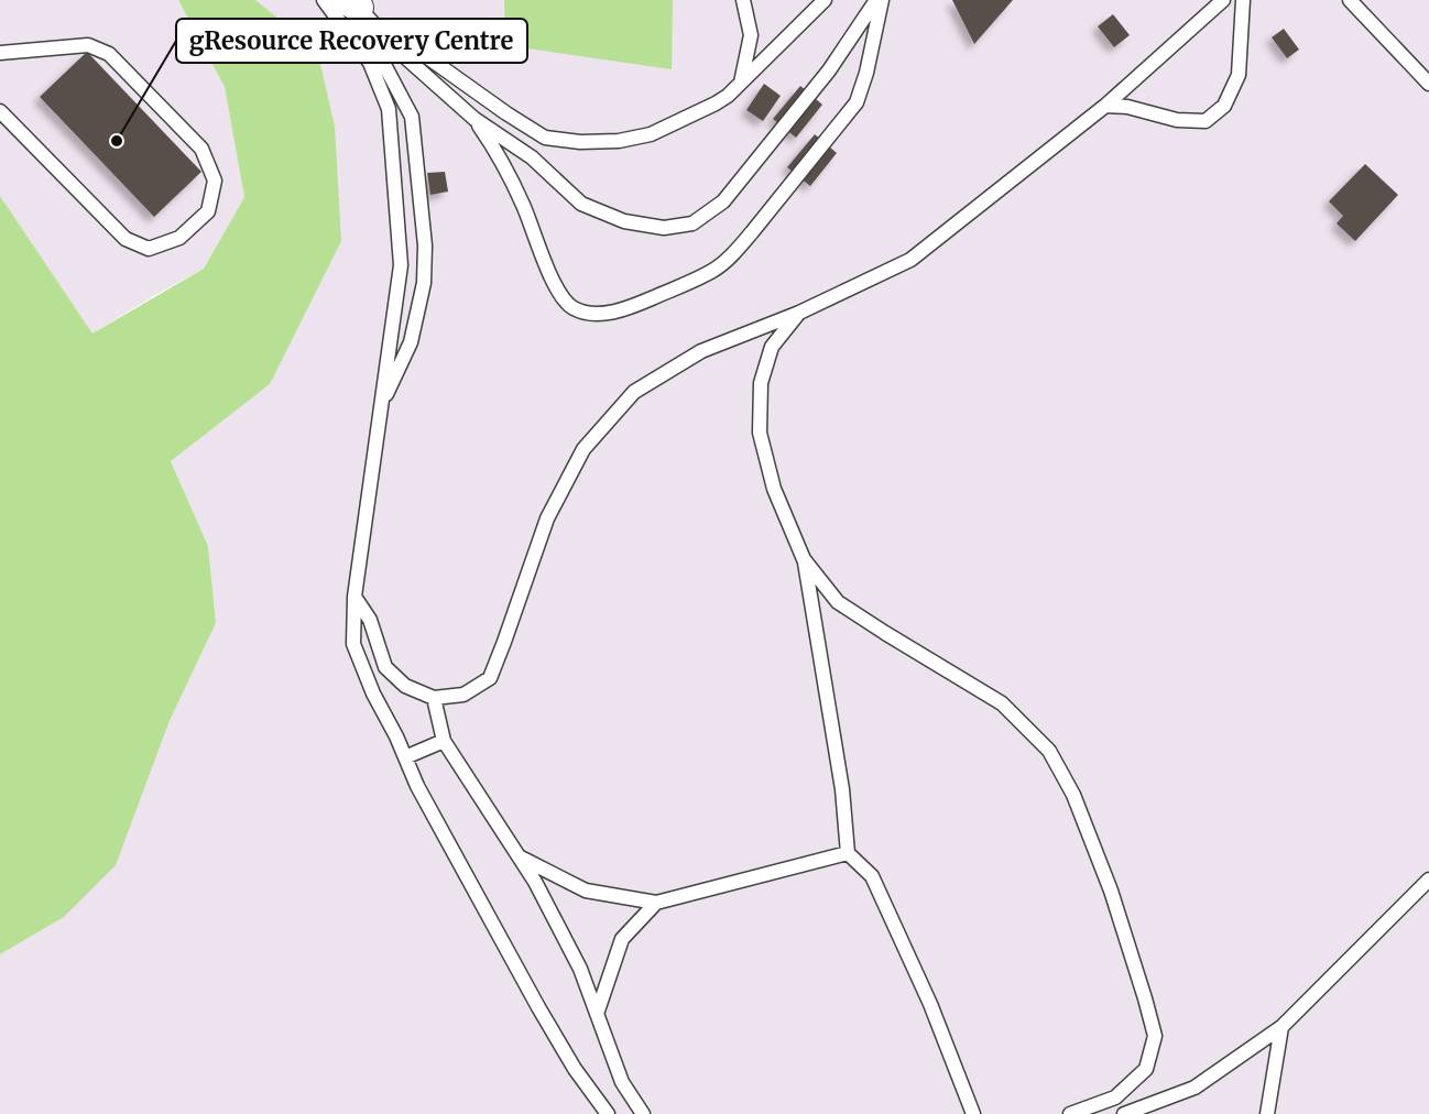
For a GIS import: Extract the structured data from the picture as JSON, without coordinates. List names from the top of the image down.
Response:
{
  "places": ["gResource Recovery Centre"]
}
